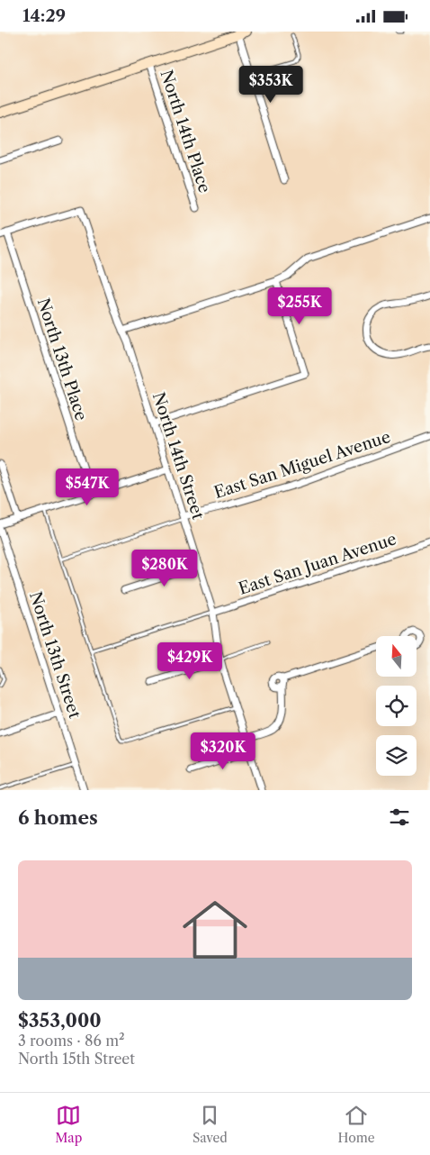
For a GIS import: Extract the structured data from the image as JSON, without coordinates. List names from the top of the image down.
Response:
{
  "streets": {
    "street": [
      "North 14th Place",
      "North 13th Place",
      "North 14th Street",
      "East San Miguel Avenue",
      "East San Juan Avenue",
      "North 13th Street"
    ]
  },
  "crossings": [
    ["North 13th Place", "North 14th Street"],
    ["North 14th Street", "East San Miguel Avenue"],
    ["North 14th Street", "East San Juan Avenue"]
  ],
  "north": "top",
  "page": {
    "status": "14:29",
    "price": [
      "$353K",
      "$255K",
      "$547K",
      "$280K",
      "$429K",
      "$320K"
    ],
    "heading": "6 homes",
    "list": [
      {
        "name": "$353,000",
        "note": "3 rooms · 86 m² · North 15th Street"
      }
    ],
    "tabs": ["Map", "Saved", "Home"]
  }
}
